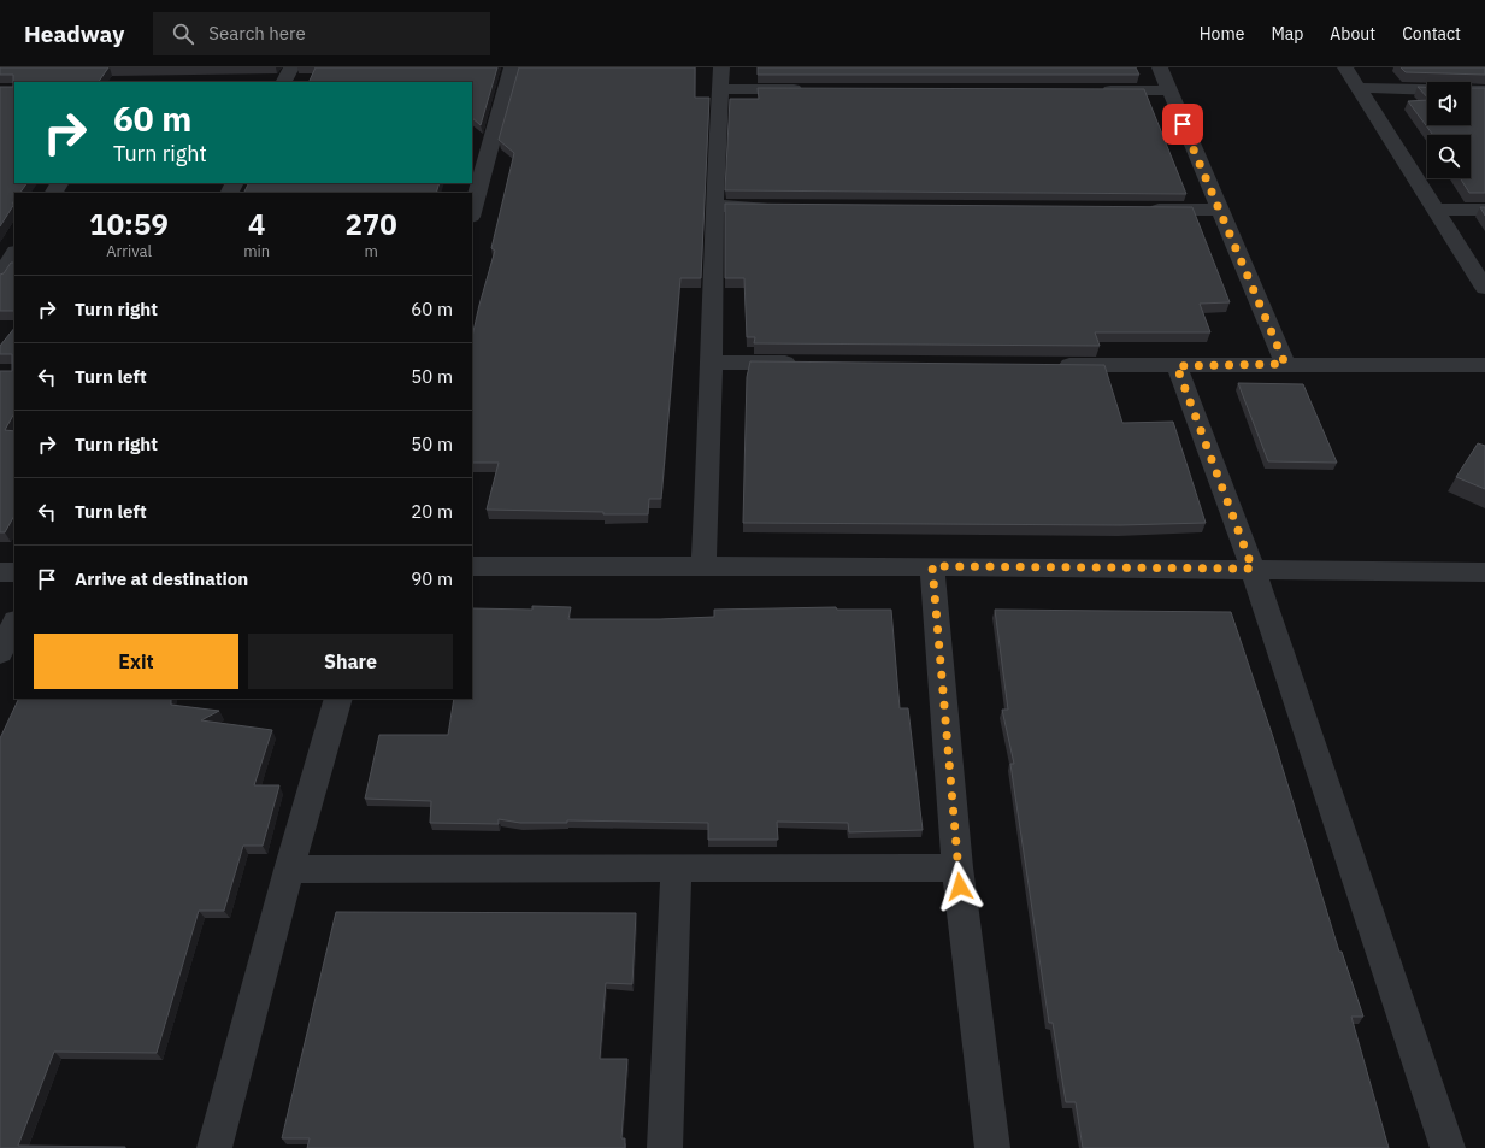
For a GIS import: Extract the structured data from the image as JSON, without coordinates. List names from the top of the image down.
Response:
{
  "page": {
    "header": "Headway",
    "search": "Search here",
    "nav": [
      "Home",
      "Map",
      "About",
      "Contact"
    ],
    "turn": ["60 m", "Turn right"],
    "eta": [
      "10:59",
      "Arrival",
      "4",
      "min",
      "270",
      "m"
    ],
    "list": [
      {
        "name": "Turn right",
        "value": "60 m"
      },
      {
        "name": "Turn left",
        "value": "50 m"
      },
      {
        "name": "Turn right",
        "value": "50 m"
      },
      {
        "name": "Turn left",
        "value": "20 m"
      },
      {
        "name": "Arrive at destination",
        "value": "90 m"
      }
    ],
    "buttons": ["Exit", "Share"]
  }
}
